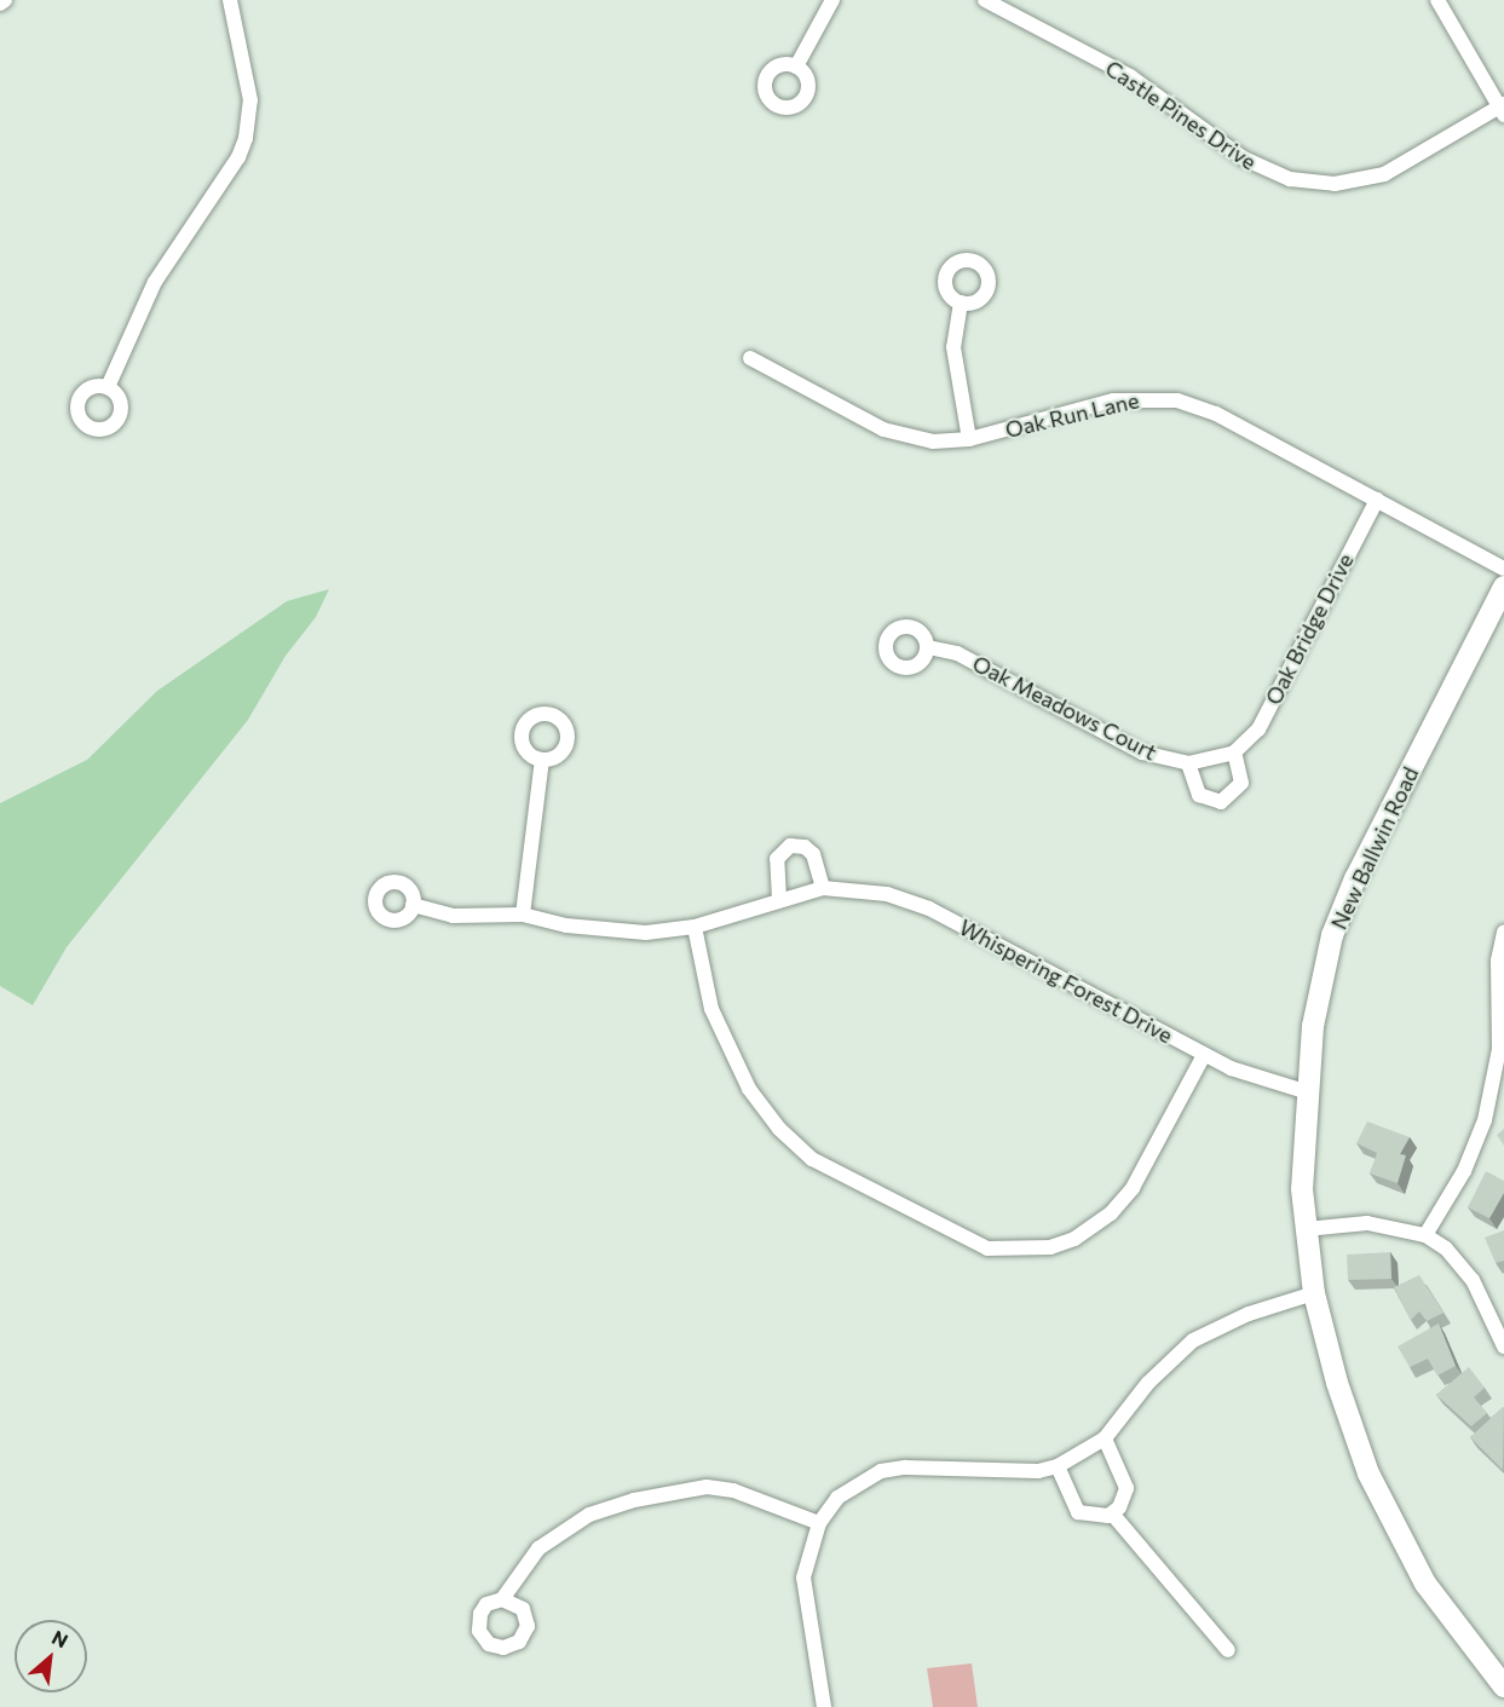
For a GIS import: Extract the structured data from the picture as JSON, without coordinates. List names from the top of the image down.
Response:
{
  "streets": {
    "main road": ["New Ballwin Road"],
    "street": [
      "Castle Pines Drive",
      "Oak Run Lane",
      "Oak Bridge Drive",
      "Oak Meadows Court",
      "Whispering Forest Drive"
    ]
  },
  "crossings": [
    ["Oak Run Lane", "Oak Bridge Drive"],
    ["Oak Bridge Drive", "Oak Meadows Court"],
    ["New Ballwin Road", "Whispering Forest Drive"]
  ],
  "north": "top right"
}
